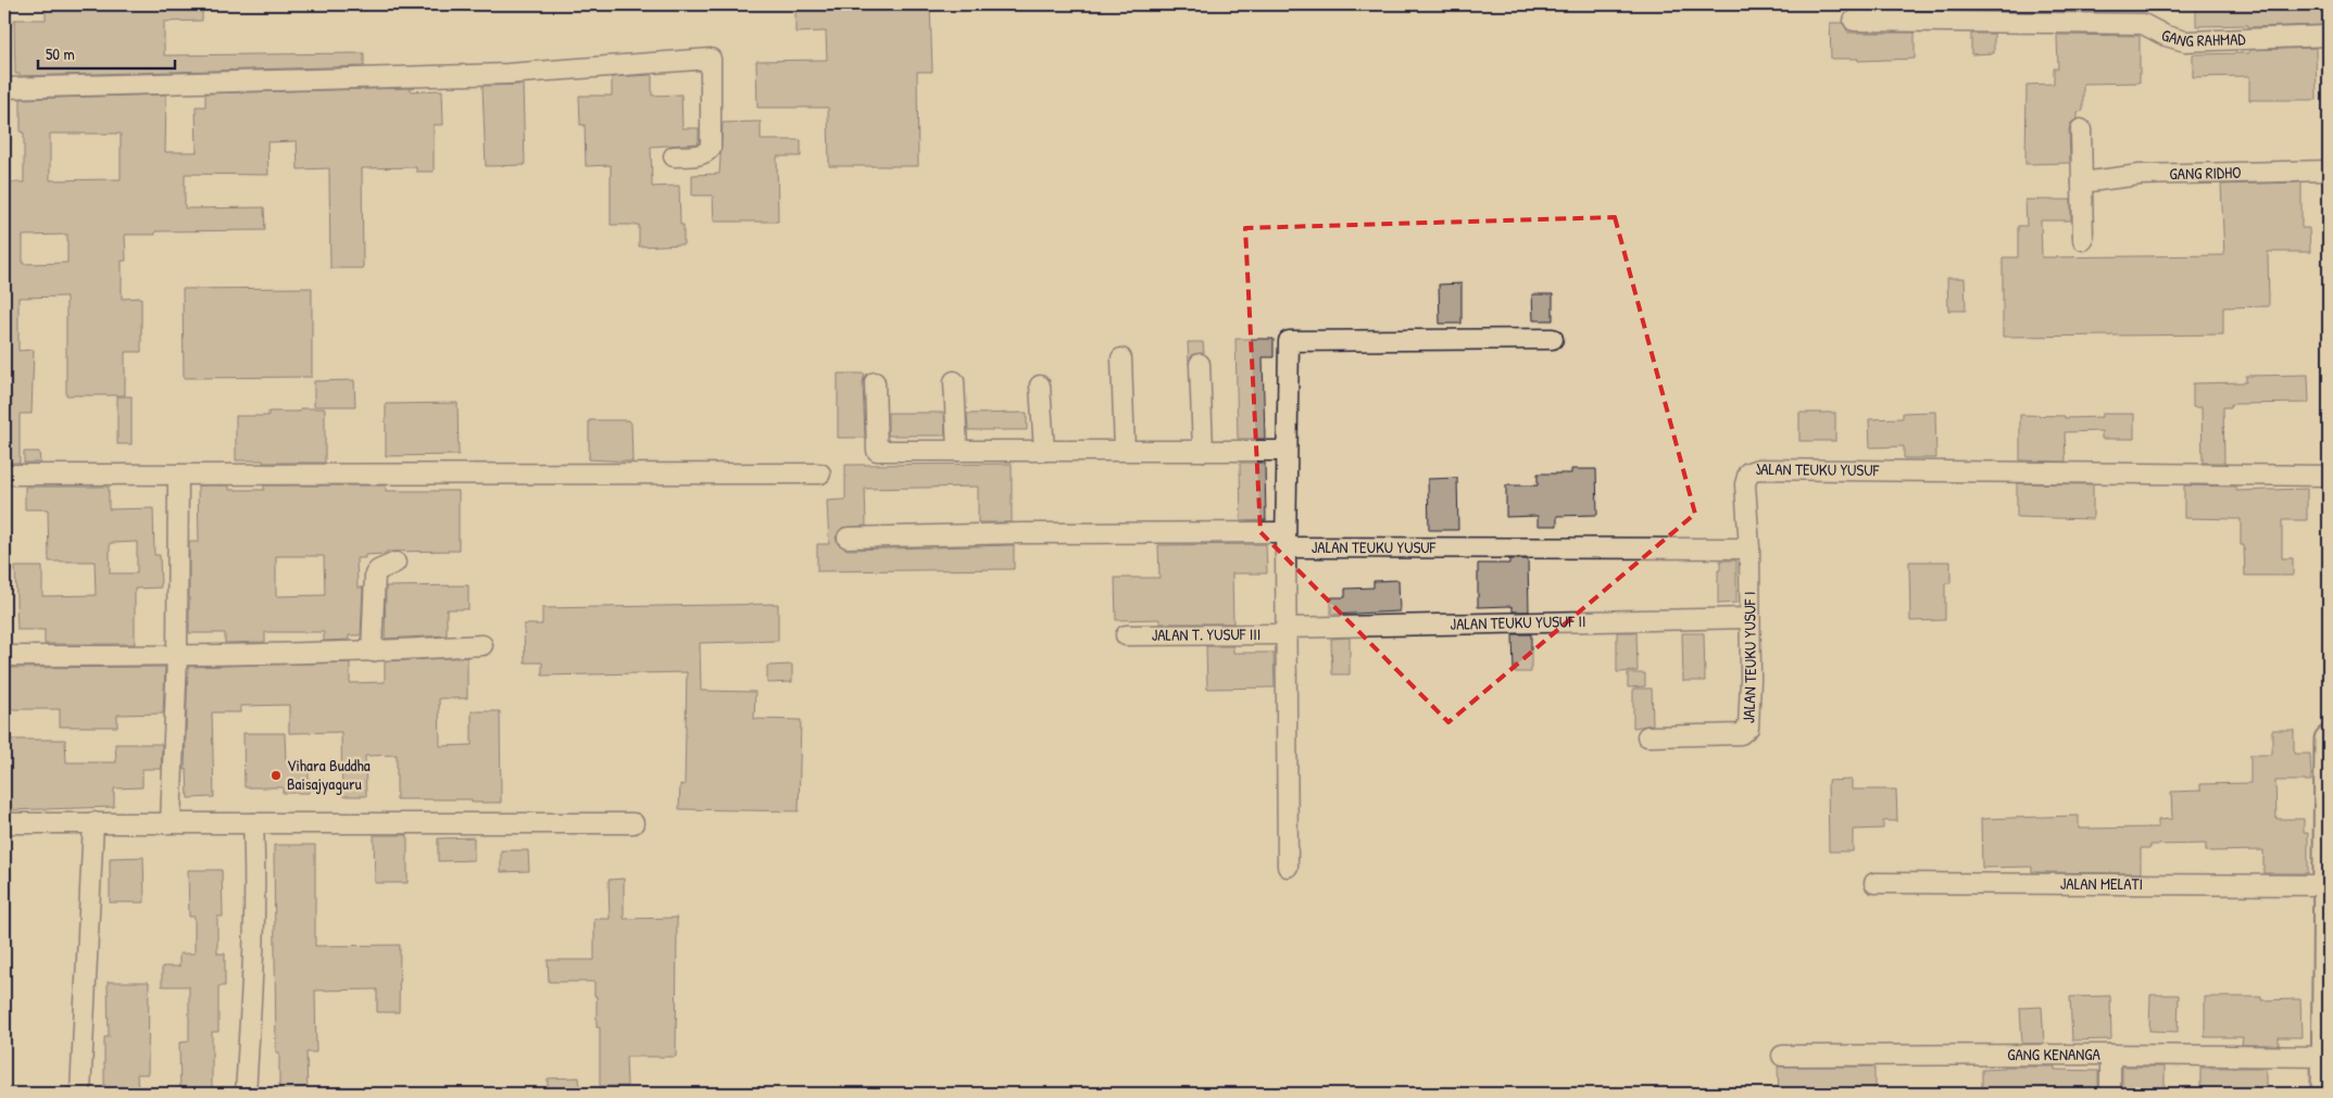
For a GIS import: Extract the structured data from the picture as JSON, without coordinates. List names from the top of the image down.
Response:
{
  "streets": {
    "street": [
      "GANG RAHMAD",
      "GANG RIDHO",
      "JALAN TEUKU YUSUF",
      "JALAN TEUKU YUSUF II",
      "JALAN T. YUSUF III",
      "JALAN TEUKU YUSUF I",
      "JALAN MELATI",
      "GANG KENANGA"
    ]
  },
  "crossings": [
    ["JALAN TEUKU YUSUF", "JALAN TEUKU YUSUF I"],
    ["JALAN TEUKU YUSUF II", "JALAN T. YUSUF III"],
    ["JALAN TEUKU YUSUF II", "JALAN TEUKU YUSUF I"]
  ],
  "places": ["Vihara Buddha Baisajyaguru"],
  "scale_bar": "50 m"
}
